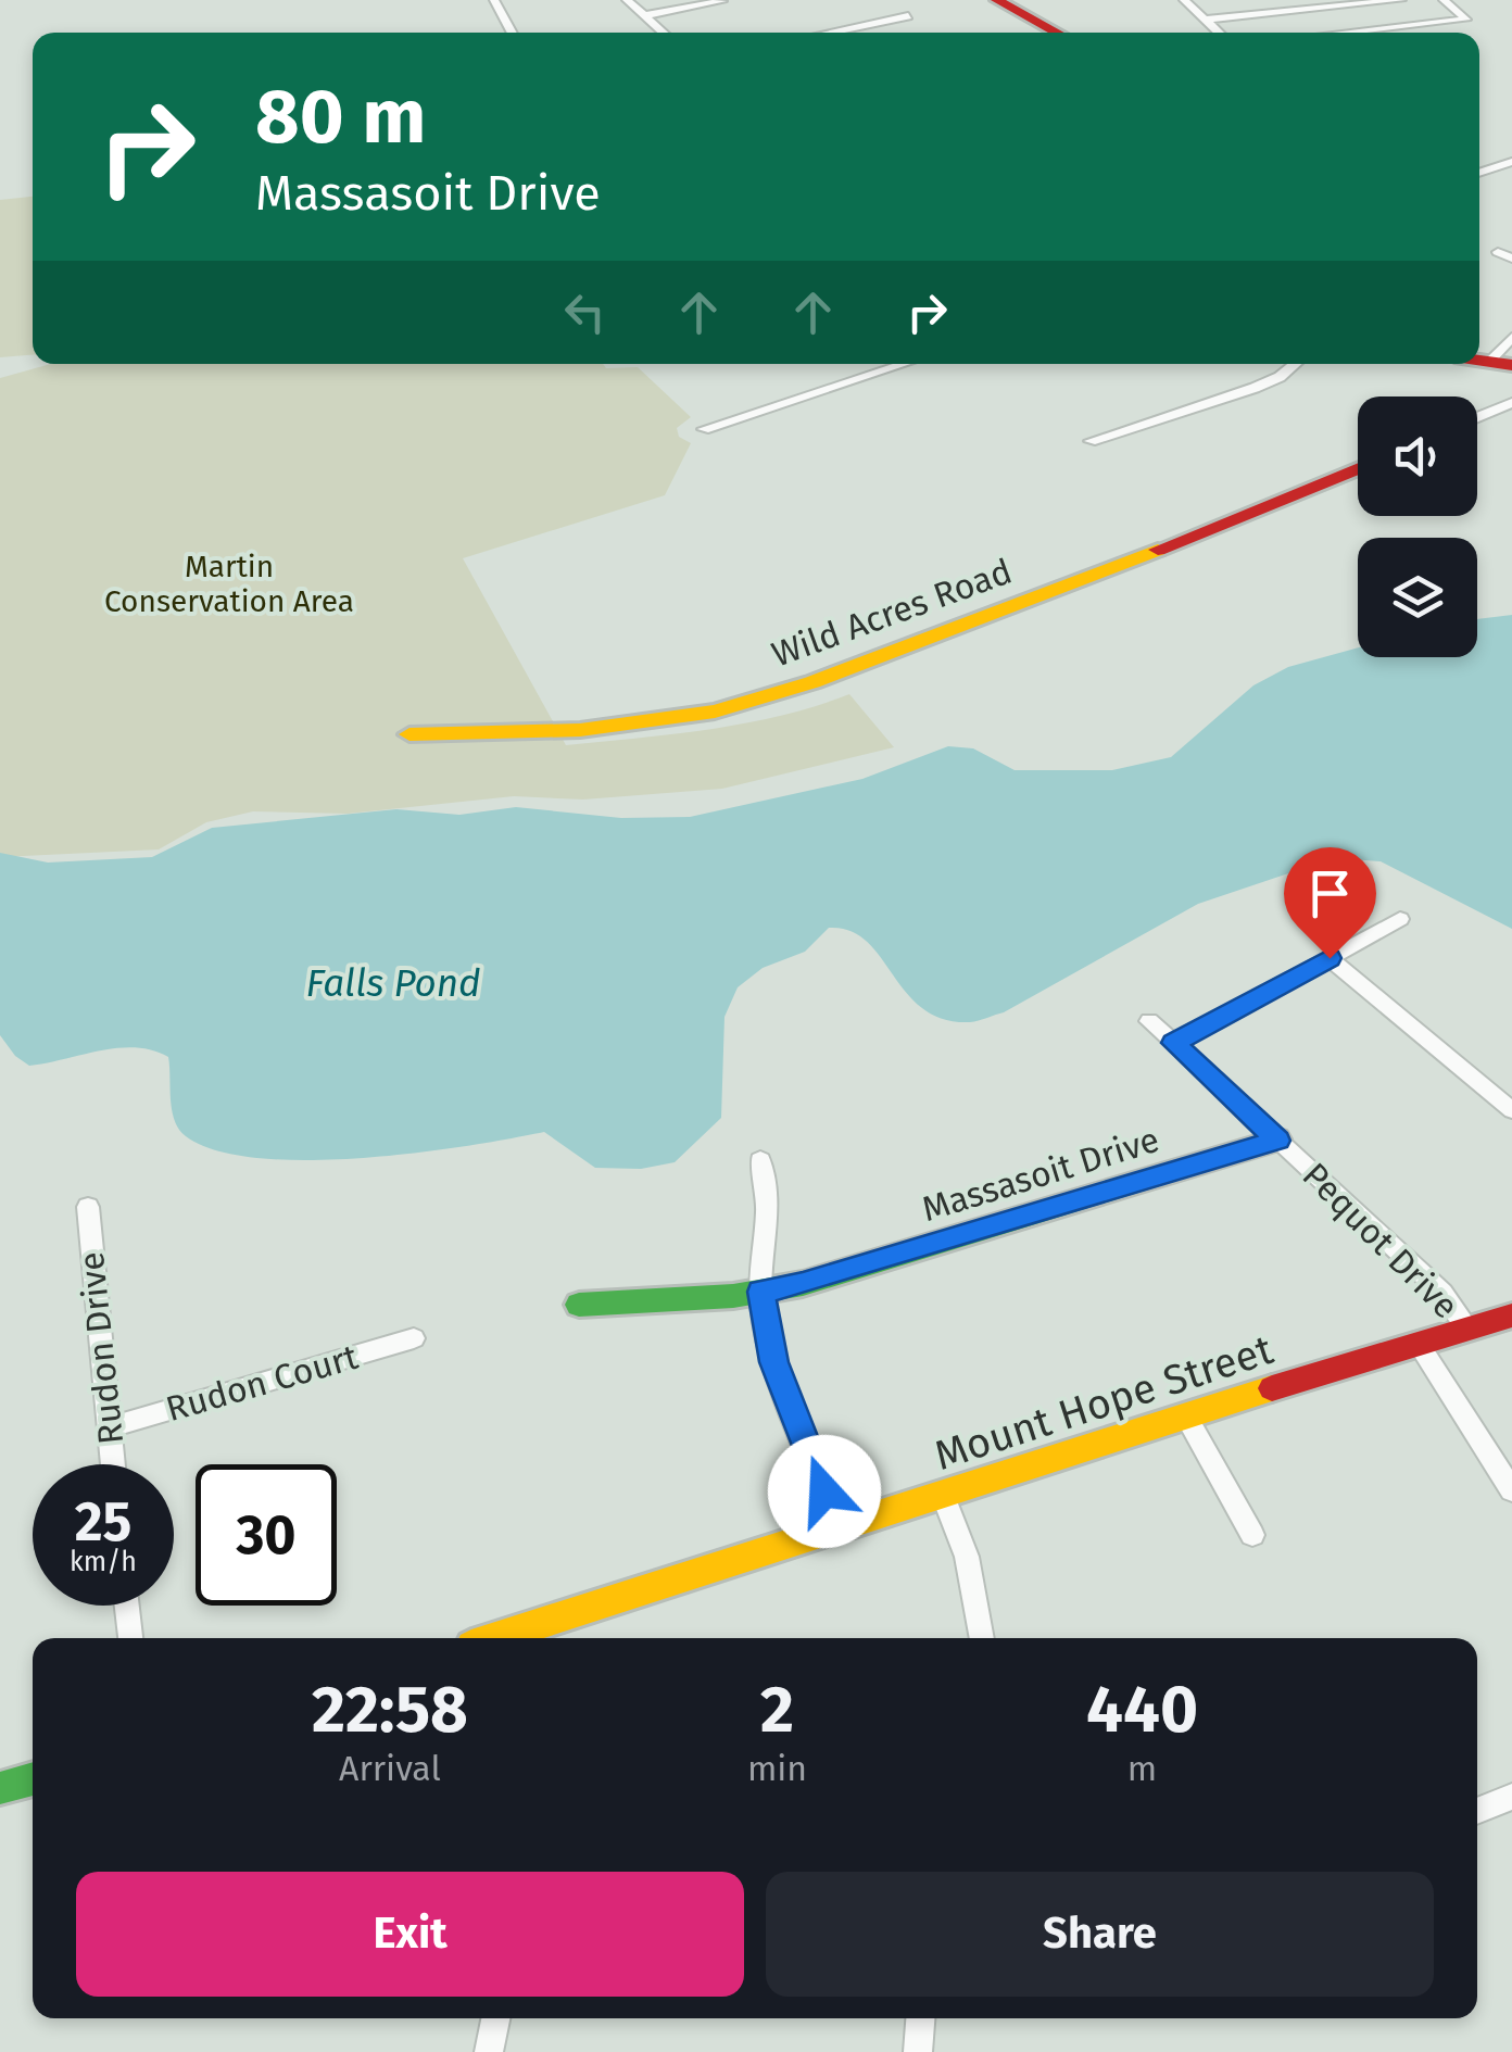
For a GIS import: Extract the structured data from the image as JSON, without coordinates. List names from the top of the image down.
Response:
{
  "streets": {
    "street": [
      "Wild Acres Road",
      "Massasoit Drive",
      "Pequot Drive",
      "Rudon Drive",
      "Rudon Court",
      "Mount Hope Street"
    ]
  },
  "crossings": [
    ["Massasoit Drive", "Pequot Drive"],
    ["Pequot Drive", "Mount Hope Street"],
    ["Rudon Drive", "Rudon Court"]
  ],
  "water": ["Falls Pond"],
  "parks": ["Martin Conservation Area"],
  "page": {
    "turn": ["80 m", "Massasoit Drive"],
    "speed": "25 km/h",
    "limit": "30",
    "eta": [
      "22:58",
      "Arrival",
      "2",
      "min",
      "440",
      "m"
    ],
    "buttons": ["Exit", "Share"]
  }
}
